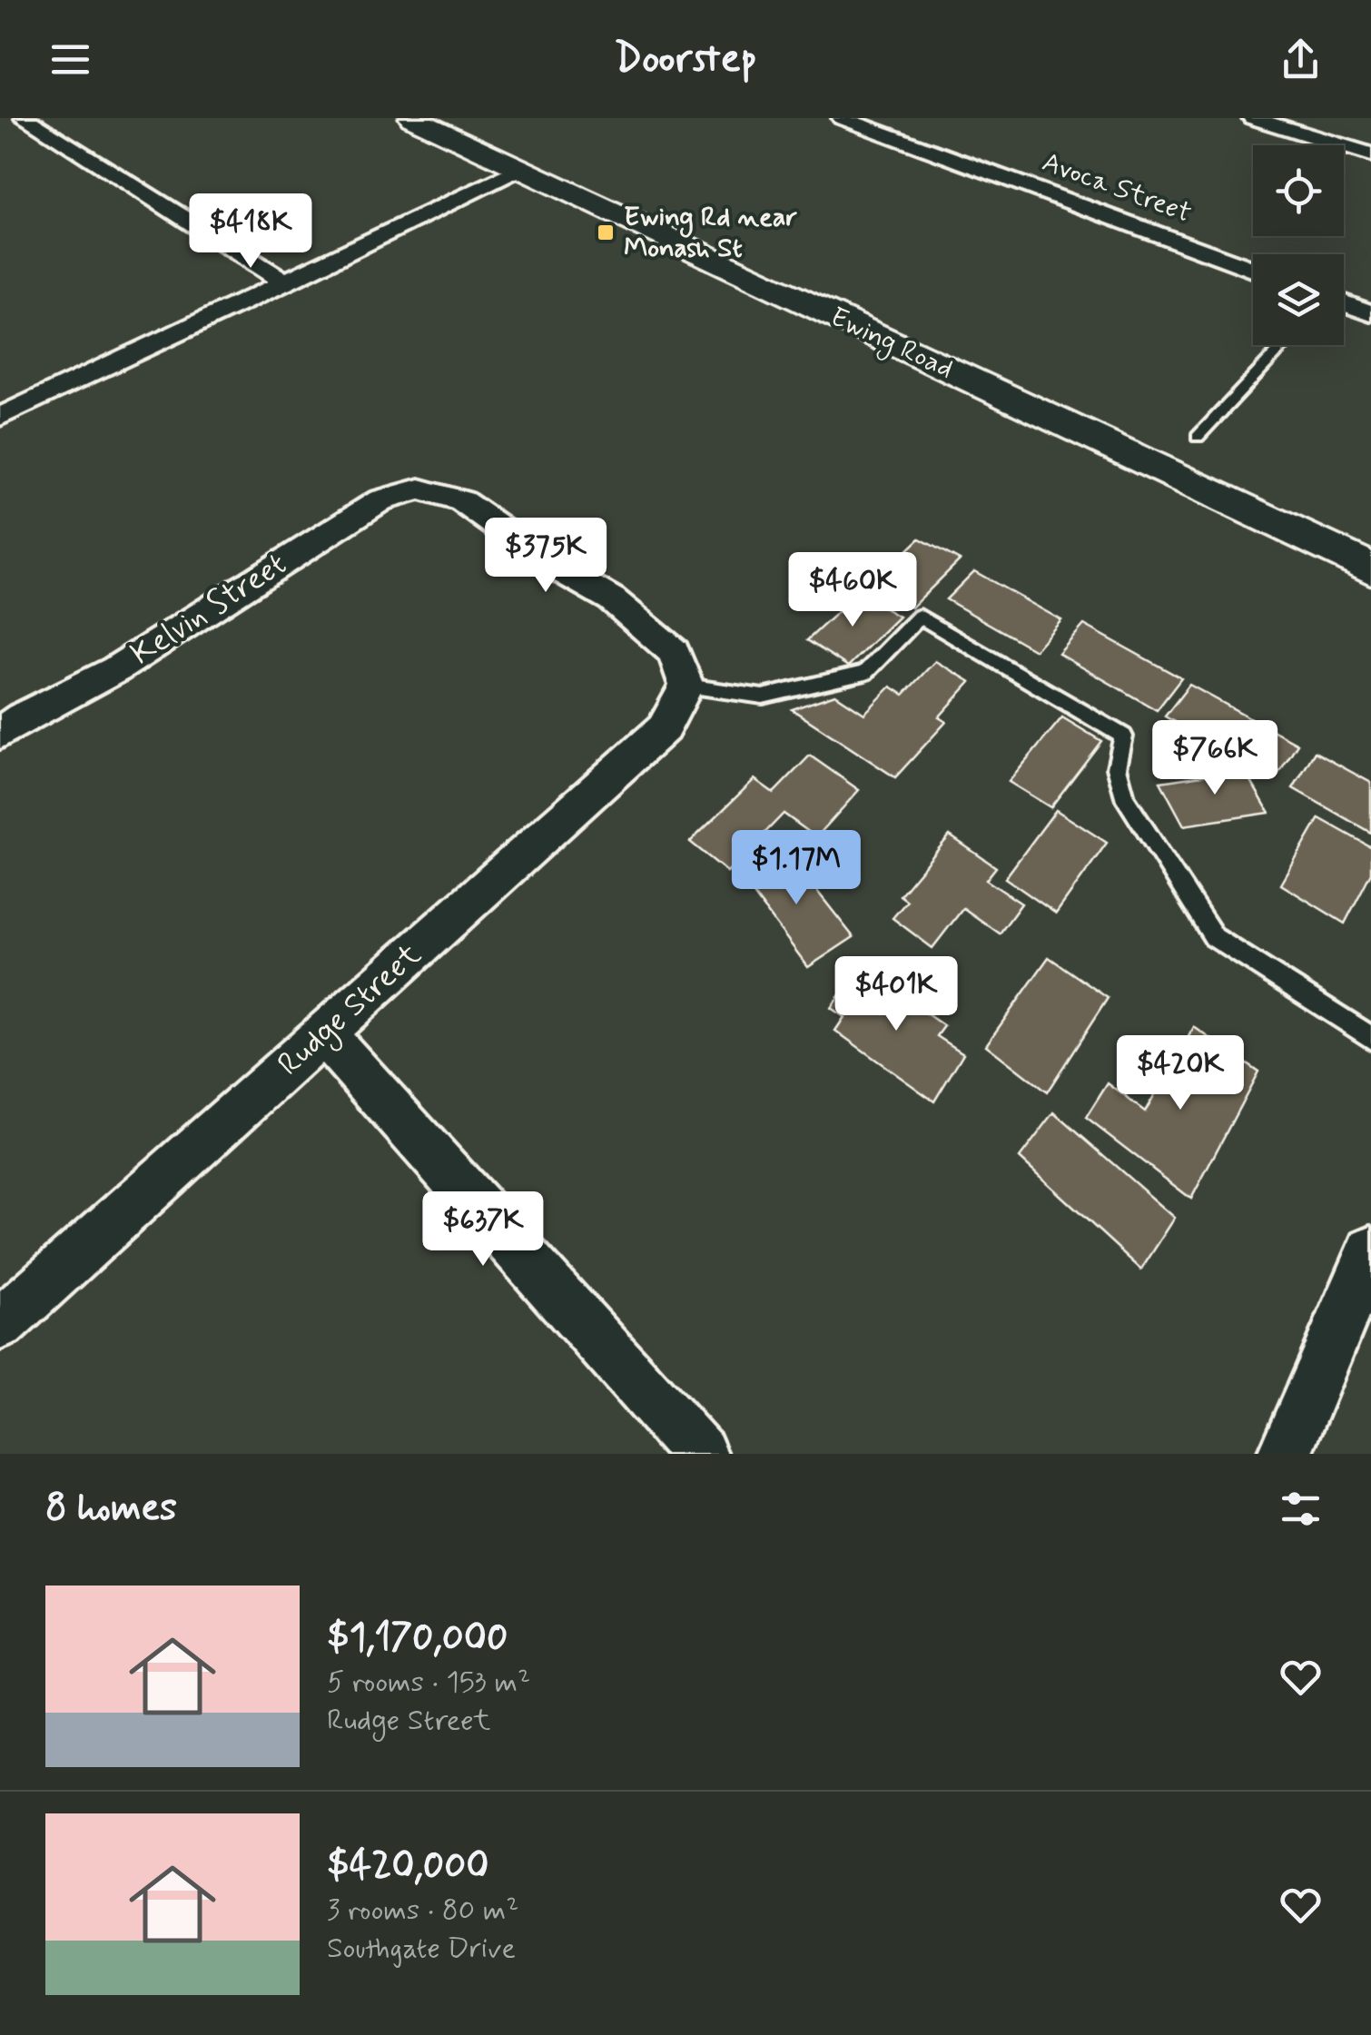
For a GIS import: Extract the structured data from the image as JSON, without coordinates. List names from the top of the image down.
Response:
{
  "streets": {
    "main road": ["Ewing Road"],
    "street": ["Avoca Street", "Kelvin Street", "Rudge Street"]
  },
  "crossings": [
    ["Kelvin Street", "Rudge Street"]
  ],
  "places": {
    "transit": ["Ewing Rd near Monash St"]
  },
  "page": {
    "header": "Doorstep",
    "price": [
      "$418K",
      "$375K",
      "$460K",
      "$766K",
      "$1.17M",
      "$401K",
      "$420K",
      "$637K"
    ],
    "heading": "8 homes",
    "list": [
      {
        "name": "$1,170,000",
        "note": "5 rooms · 153 m² · Rudge Street"
      },
      {
        "name": "$420,000",
        "note": "3 rooms · 80 m² · Southgate Drive"
      }
    ]
  }
}
